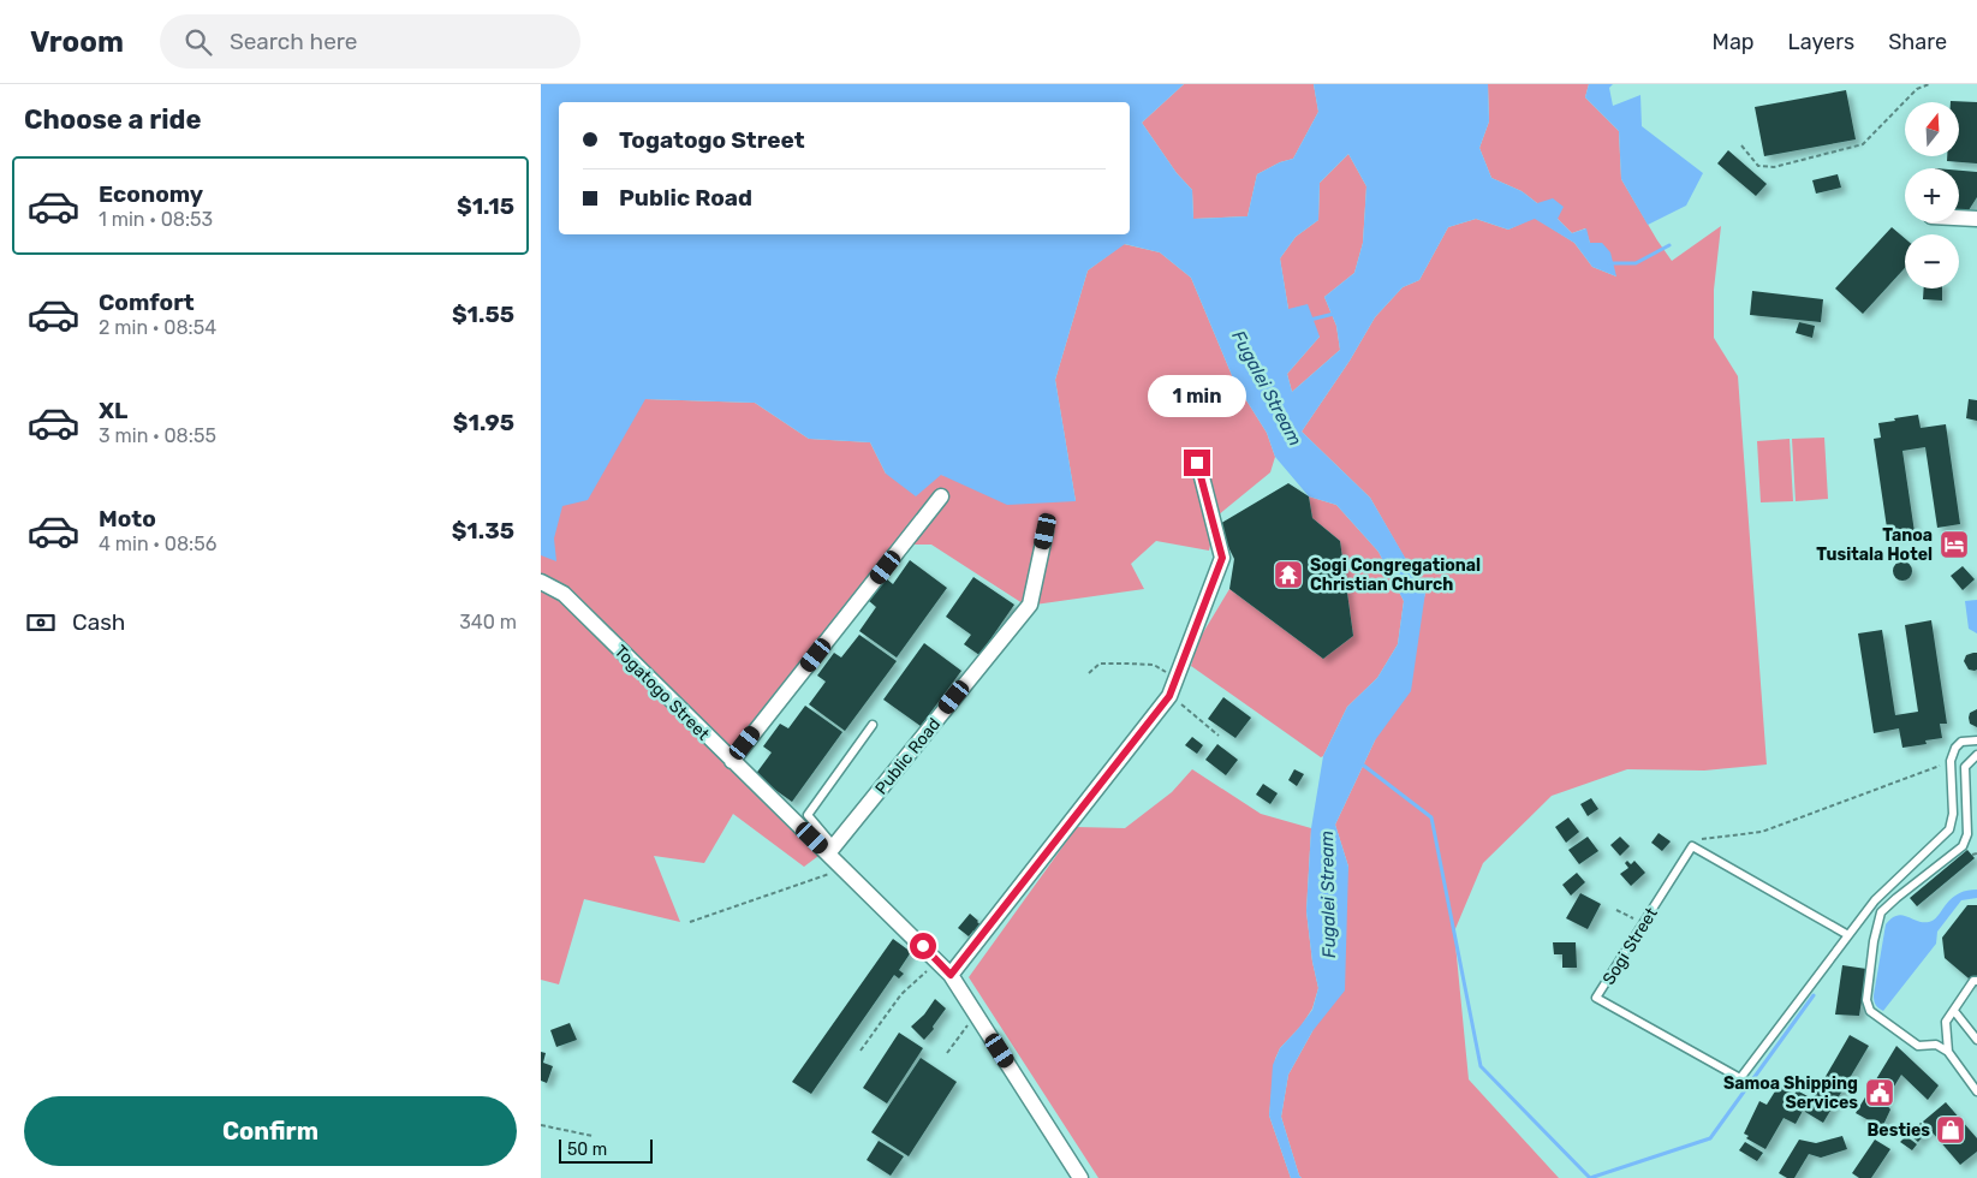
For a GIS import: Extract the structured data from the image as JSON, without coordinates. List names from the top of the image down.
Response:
{
  "streets": {
    "street": ["Togatogo Street", "Public Road"],
    "lane": ["Sogi Street"]
  },
  "crossings": [
    ["Togatogo Street", "Public Road"]
  ],
  "water": ["Fugalei Stream"],
  "places": {
    "hotel": ["Tanoa Tusitala Hotel"],
    "temple": ["Sogi Congregational Christian Church"],
    "public building": ["Samoa Shipping Services"],
    "shop": ["Besties"]
  },
  "scale_bar": "50 m",
  "north": "top",
  "page": {
    "header": "Vroom",
    "search": "Search here",
    "nav": ["Map", "Layers", "Share"],
    "heading": "Choose a ride",
    "map_buttons": ["+", "−"],
    "banner": ["Togatogo Street", "Public Road"],
    "list": [
      {
        "name": "Economy",
        "note": "1 min · 08:53",
        "value": "$1.15"
      },
      {
        "name": "Comfort",
        "note": "2 min · 08:54",
        "value": "$1.55"
      },
      {
        "name": "XL",
        "note": "3 min · 08:55",
        "value": "$1.95"
      },
      {
        "name": "Moto",
        "note": "4 min · 08:56",
        "value": "$1.35"
      }
    ],
    "bubble": "1 min",
    "pay": ["Cash", "340 m"],
    "buttons": "Confirm",
    "scale": "50 m"
  }
}
